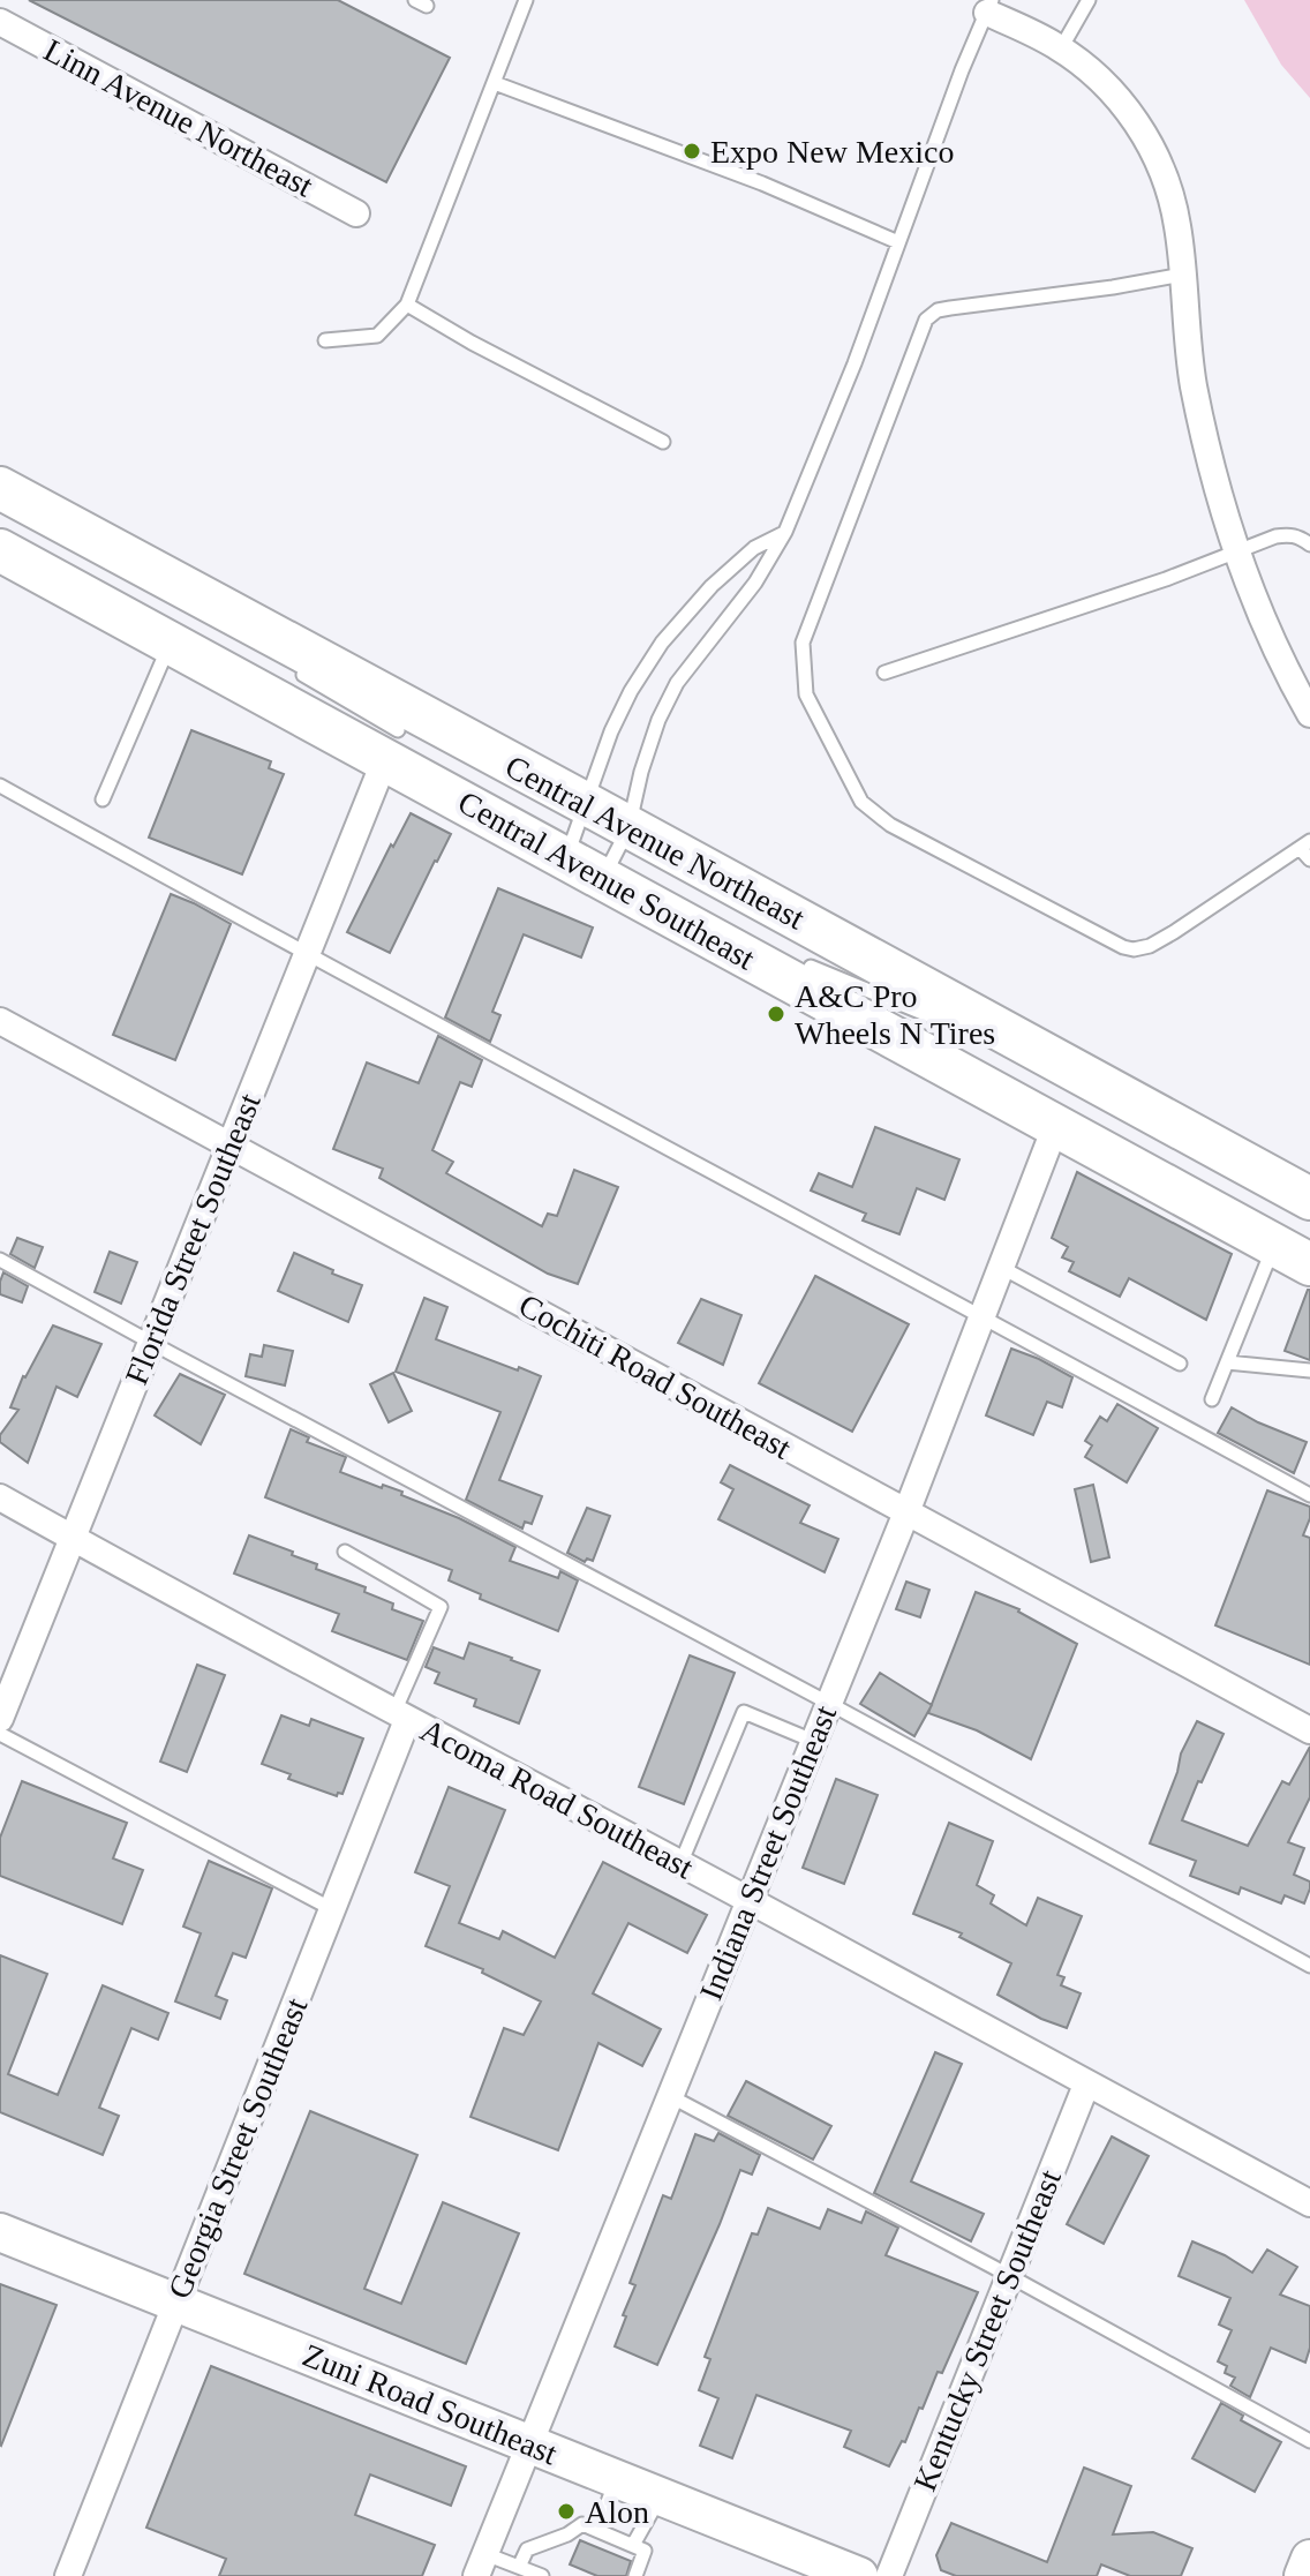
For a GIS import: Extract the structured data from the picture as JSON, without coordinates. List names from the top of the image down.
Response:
{
  "streets": {
    "main road": ["Central Avenue Northeast", "Central Avenue Southeast"],
    "street": [
      "Linn Avenue Northeast",
      "Florida Street Southeast",
      "Cochiti Road Southeast",
      "Acoma Road Southeast",
      "Indiana Street Southeast",
      "Georgia Street Southeast",
      "Kentucky Street Southeast",
      "Zuni Road Southeast"
    ]
  },
  "crossings": [
    ["Central Avenue Southeast", "Florida Street Southeast"],
    ["Central Avenue Southeast", "Indiana Street Southeast"],
    ["Florida Street Southeast", "Cochiti Road Southeast"],
    ["Florida Street Southeast", "Acoma Road Southeast"],
    ["Cochiti Road Southeast", "Indiana Street Southeast"],
    ["Acoma Road Southeast", "Indiana Street Southeast"],
    ["Acoma Road Southeast", "Georgia Street Southeast"],
    ["Acoma Road Southeast", "Kentucky Street Southeast"],
    ["Indiana Street Southeast", "Zuni Road Southeast"],
    ["Georgia Street Southeast", "Zuni Road Southeast"]
  ],
  "places": ["Expo New Mexico", "A&C Pro Wheels N Tires", "Alon"]
}
